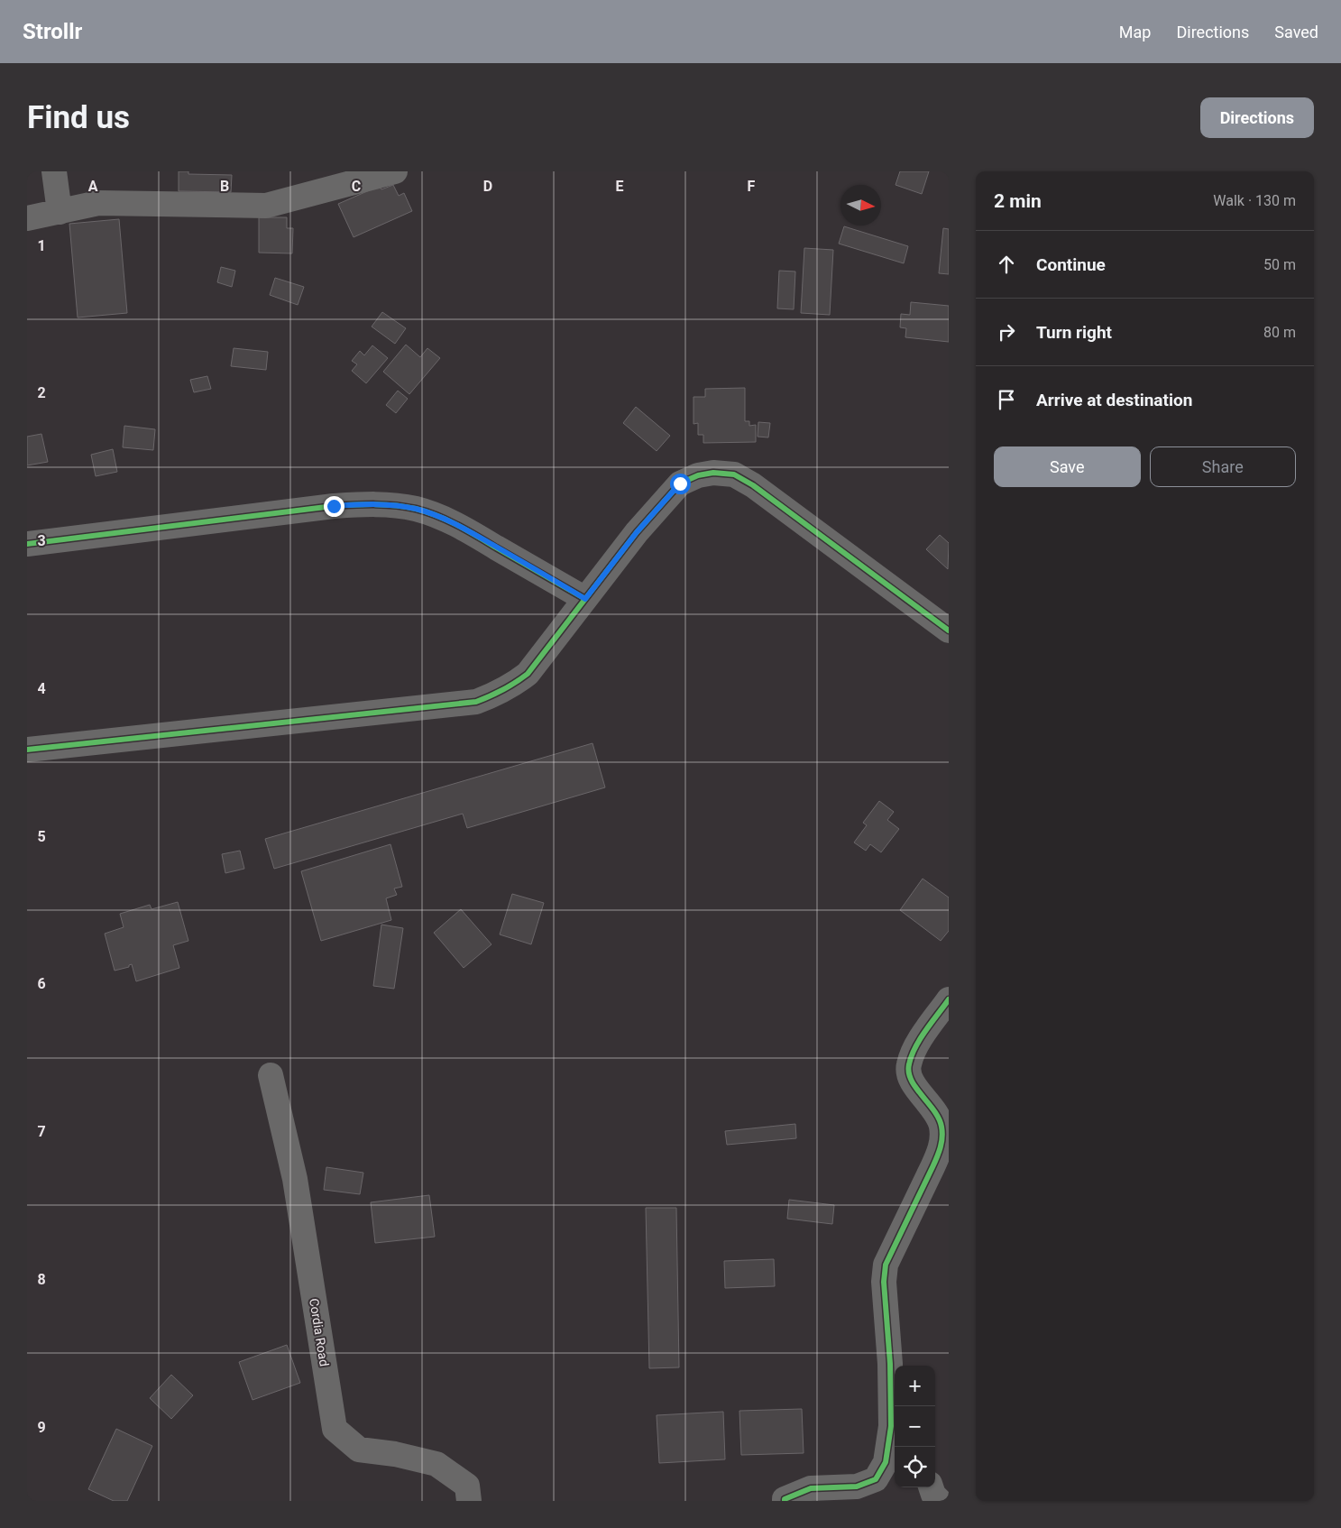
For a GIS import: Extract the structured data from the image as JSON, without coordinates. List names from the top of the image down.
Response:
{
  "streets": {
    "street": ["Cordia Road"]
  },
  "north": "right",
  "page": {
    "header": "Strollr",
    "nav": ["Map", "Directions", "Saved"],
    "buttons": [
      "Directions",
      ["Save", "Share"]
    ],
    "title": "Find us",
    "heading": ["2 min", "Walk · 130 m"],
    "list": [
      ["Continue", "50 m"],
      ["Turn right", "80 m"],
      "Arrive at destination"
    ],
    "map_buttons": ["+", "−"]
  },
  "grid": {
    "columns": [
      "A",
      "B",
      "C",
      "D",
      "E",
      "F"
    ],
    "rows": [
      "1",
      "2",
      "3",
      "4",
      "5",
      "6",
      "7",
      "8",
      "9"
    ]
  }
}
